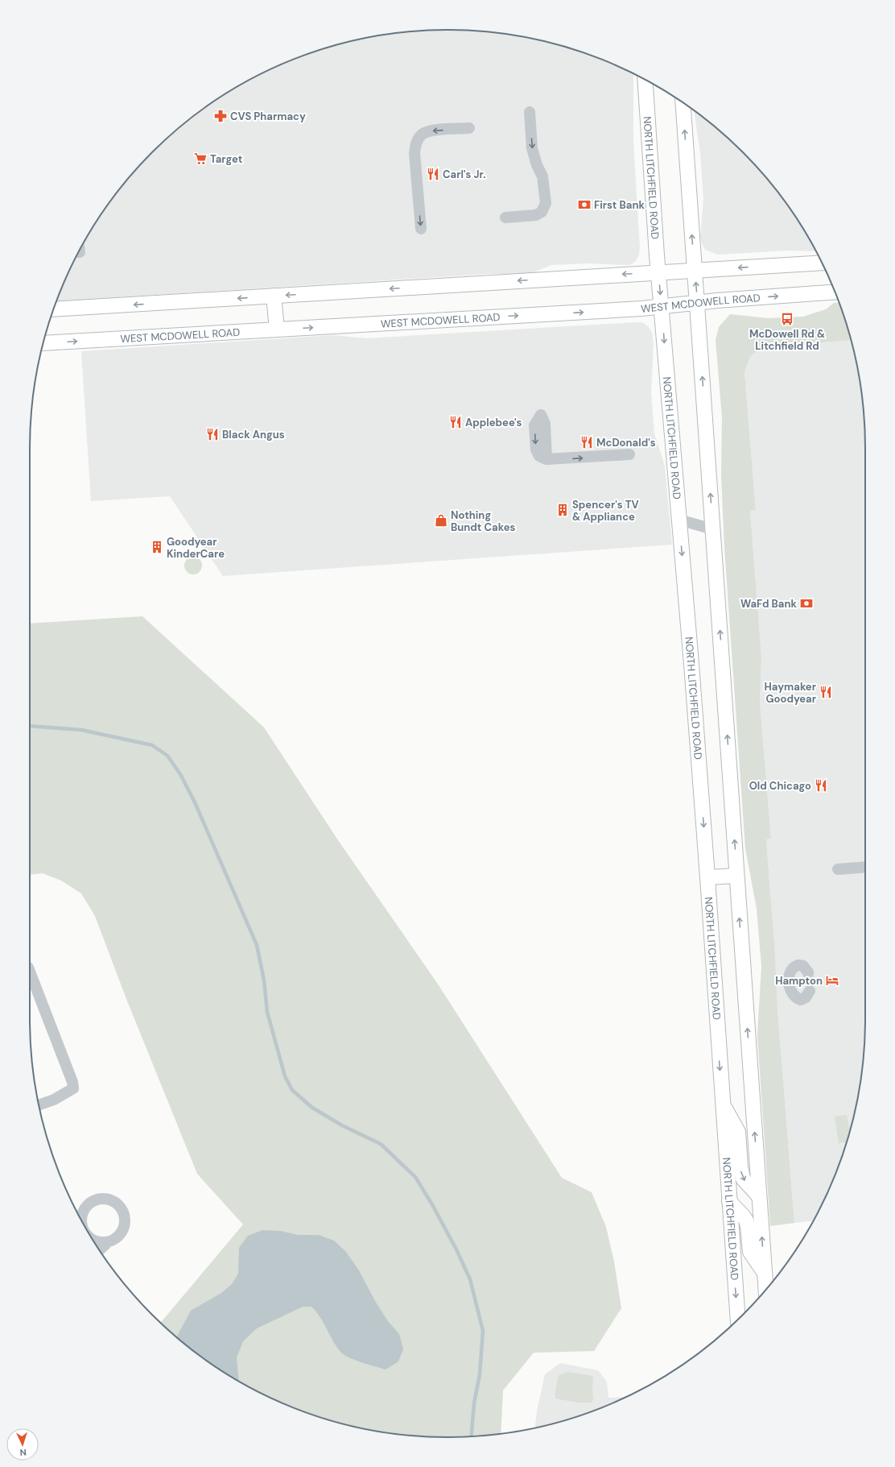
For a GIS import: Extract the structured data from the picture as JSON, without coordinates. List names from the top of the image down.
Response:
{
  "streets": {
    "main road": ["NORTH LITCHFIELD ROAD", "WEST MCDOWELL ROAD"]
  },
  "crossings": [
    ["NORTH LITCHFIELD ROAD", "WEST MCDOWELL ROAD"]
  ],
  "places": {
    "pharmacy": ["CVS Pharmacy"],
    "supermarket": ["Target"],
    "restaurant": [
      "Carl's Jr.",
      "Applebee's",
      "Black Angus",
      "McDonald's",
      "Haymaker Goodyear",
      "Old Chicago"
    ],
    "bank": ["First Bank", "WaFd Bank"],
    "bus stop": ["McDowell Rd & Litchfield Rd"],
    "building": ["Spencer's TV & Appliance", "Goodyear KinderCare"],
    "shop": ["Nothing Bundt Cakes"],
    "hotel": ["Hampton"]
  },
  "north": "bottom"
}
